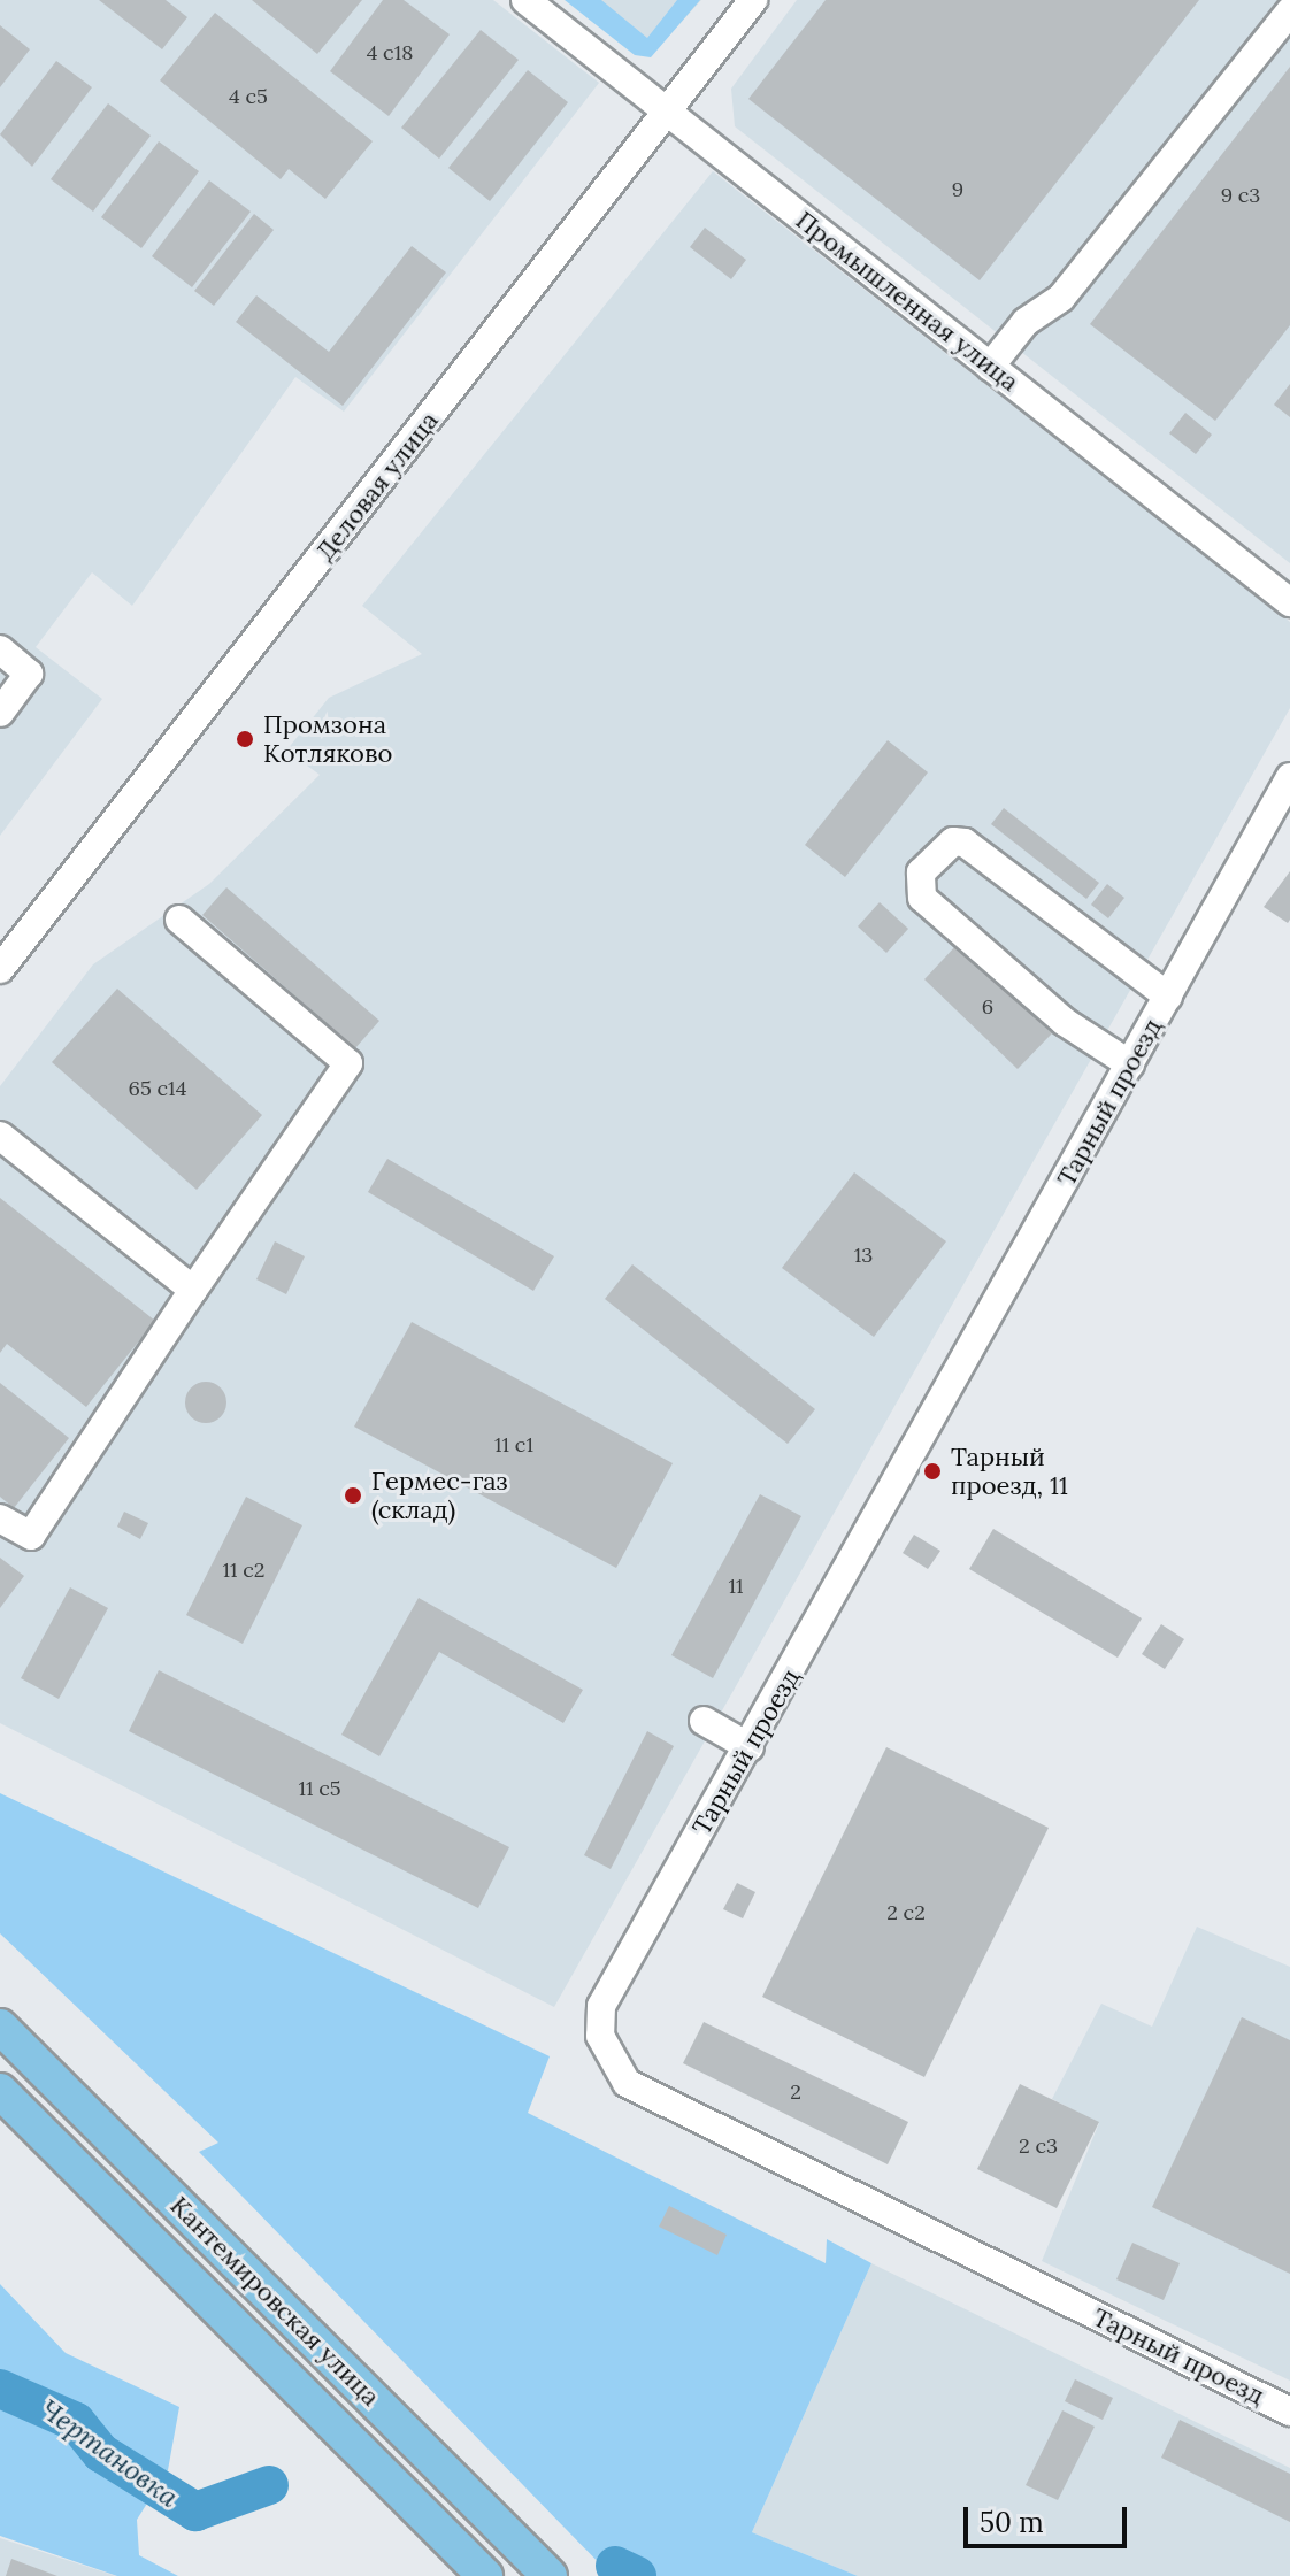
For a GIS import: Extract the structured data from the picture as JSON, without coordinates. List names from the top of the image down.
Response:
{
  "streets": {
    "main road": ["Кантемировская улица"],
    "street": ["Промышленная улица", "Деловая улица", "Тарный проезд"]
  },
  "crossings": [
    ["Промышленная улица", "Деловая улица"]
  ],
  "water": ["Чертановка"],
  "places": ["Промзона Котляково", "Тарный проезд, 11", "Гермес-газ (склад)"],
  "house_numbers": [
    "4 с18",
    "4 с5",
    "9",
    "9 с3",
    "6",
    "65 с14",
    "13",
    "11 с1",
    "11 с2",
    "11",
    "11 с5",
    "2 с2",
    "2",
    "2 с3"
  ],
  "scale_bar": "50 m"
}
